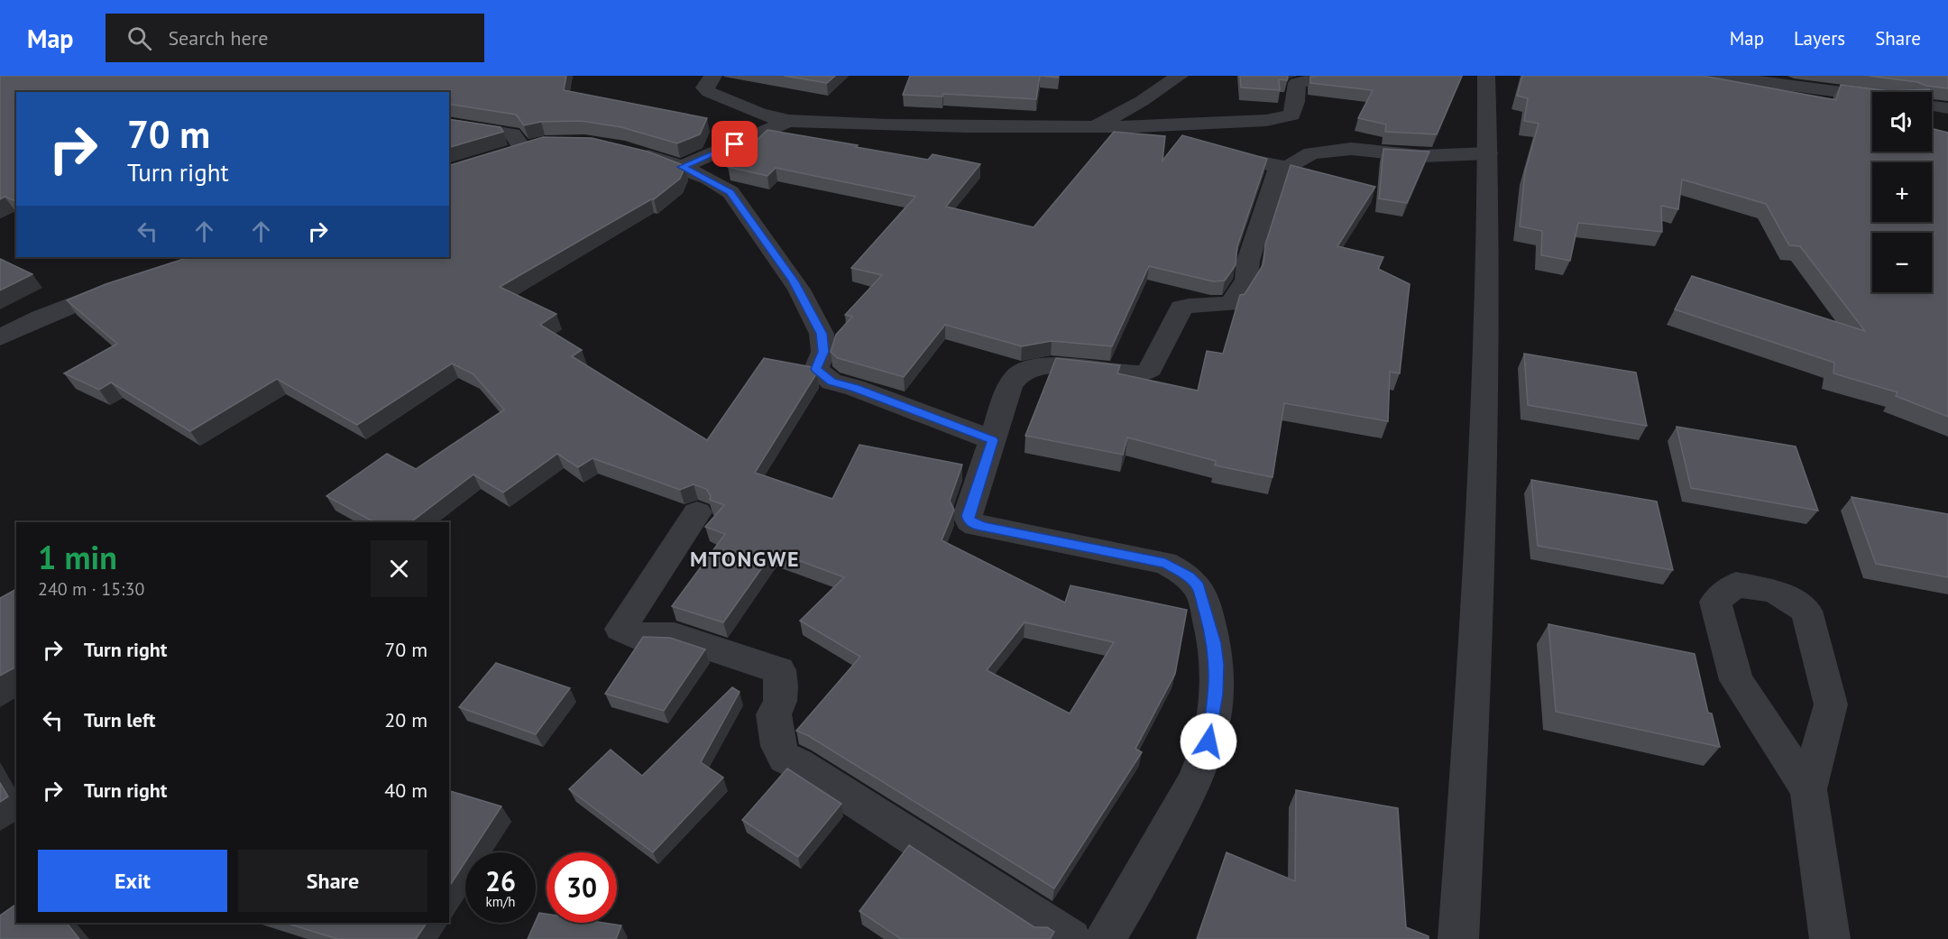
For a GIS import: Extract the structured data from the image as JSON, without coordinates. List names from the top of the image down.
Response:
{
  "districts": ["MTONGWE"],
  "page": {
    "header": "Map",
    "search": "Search here",
    "nav": ["Map", "Layers", "Share"],
    "map_buttons": ["+", "−"],
    "turn": ["70 m", "Turn right"],
    "heading": ["1 min", "240 m · 15:30"],
    "list": [
      {
        "name": "Turn right",
        "value": "70 m"
      },
      {
        "name": "Turn left",
        "value": "20 m"
      },
      {
        "name": "Turn right",
        "value": "40 m"
      }
    ],
    "buttons": ["Exit", "Share"],
    "speed": "26 km/h",
    "limit": "30"
  }
}
